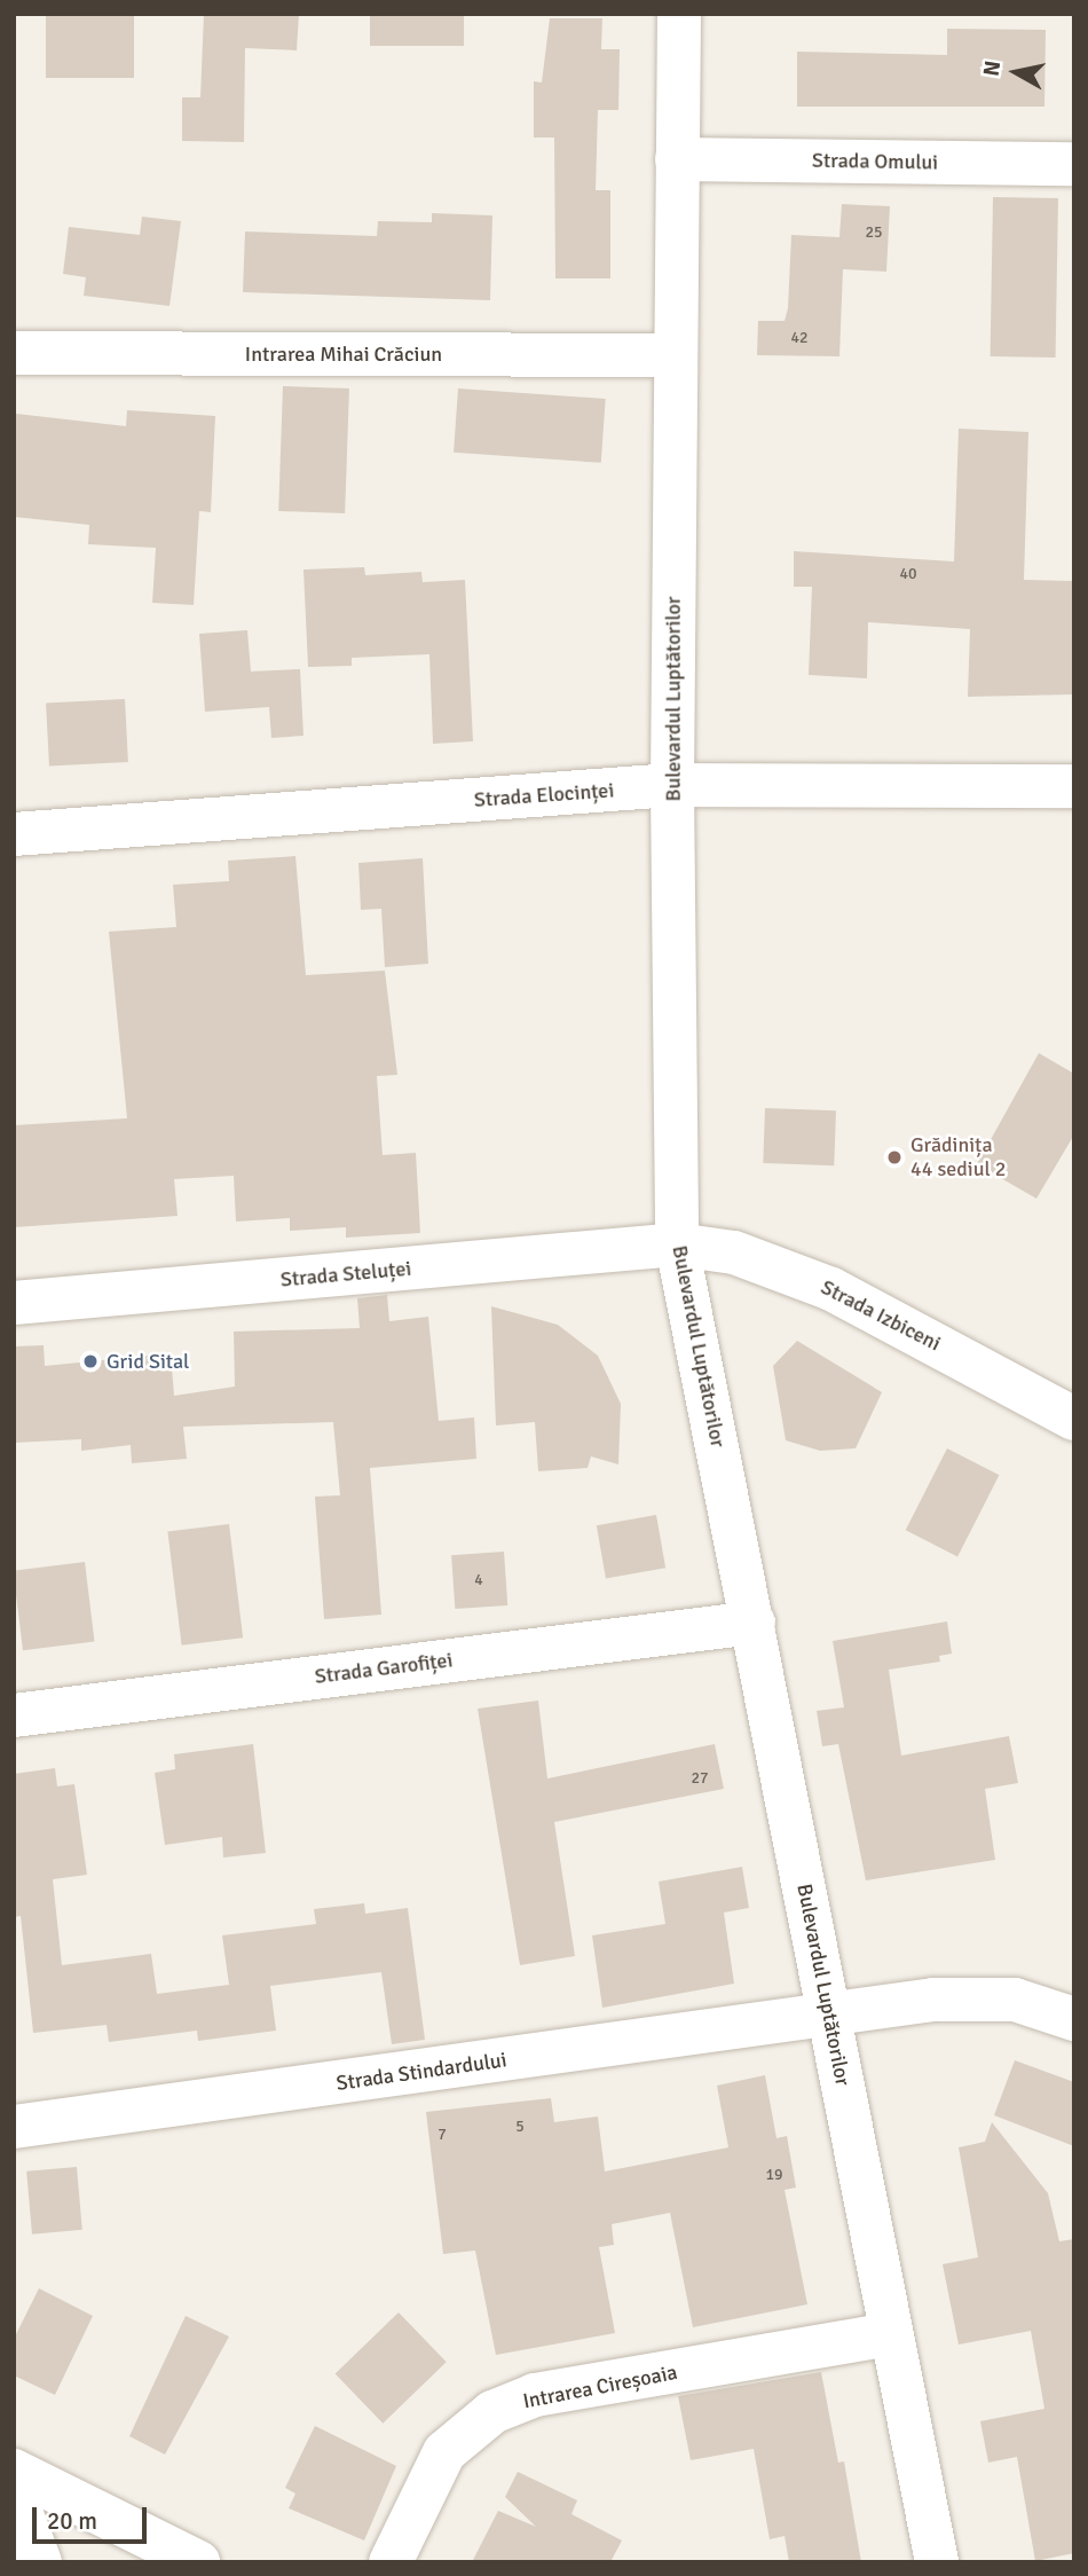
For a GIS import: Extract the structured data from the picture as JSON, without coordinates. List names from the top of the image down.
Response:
{
  "streets": {
    "street": [
      "Strada Omului",
      "Intrarea Mihai Crăciun",
      "Bulevardul Luptătorilor",
      "Strada Elocinței",
      "Strada Steluței",
      "Strada Izbiceni",
      "Strada Garofiței",
      "Strada Stindardului",
      "Intrarea Cireșoaia"
    ]
  },
  "crossings": [
    ["Strada Omului", "Bulevardul Luptătorilor"],
    ["Intrarea Mihai Crăciun", "Bulevardul Luptătorilor"],
    ["Bulevardul Luptătorilor", "Strada Elocinței"],
    ["Bulevardul Luptătorilor", "Strada Steluței"],
    ["Bulevardul Luptătorilor", "Strada Izbiceni"],
    ["Bulevardul Luptătorilor", "Strada Garofiței"],
    ["Bulevardul Luptătorilor", "Strada Stindardului"],
    ["Bulevardul Luptătorilor", "Intrarea Cireșoaia"],
    ["Strada Steluței", "Strada Izbiceni"]
  ],
  "places": ["Grădinița 44 sediul 2", "Grid Sital"],
  "house_numbers": [
    "25",
    "42",
    "40",
    "4",
    "27",
    "5",
    "7",
    "19"
  ],
  "scale_bar": "20 m",
  "north": "left"
}
